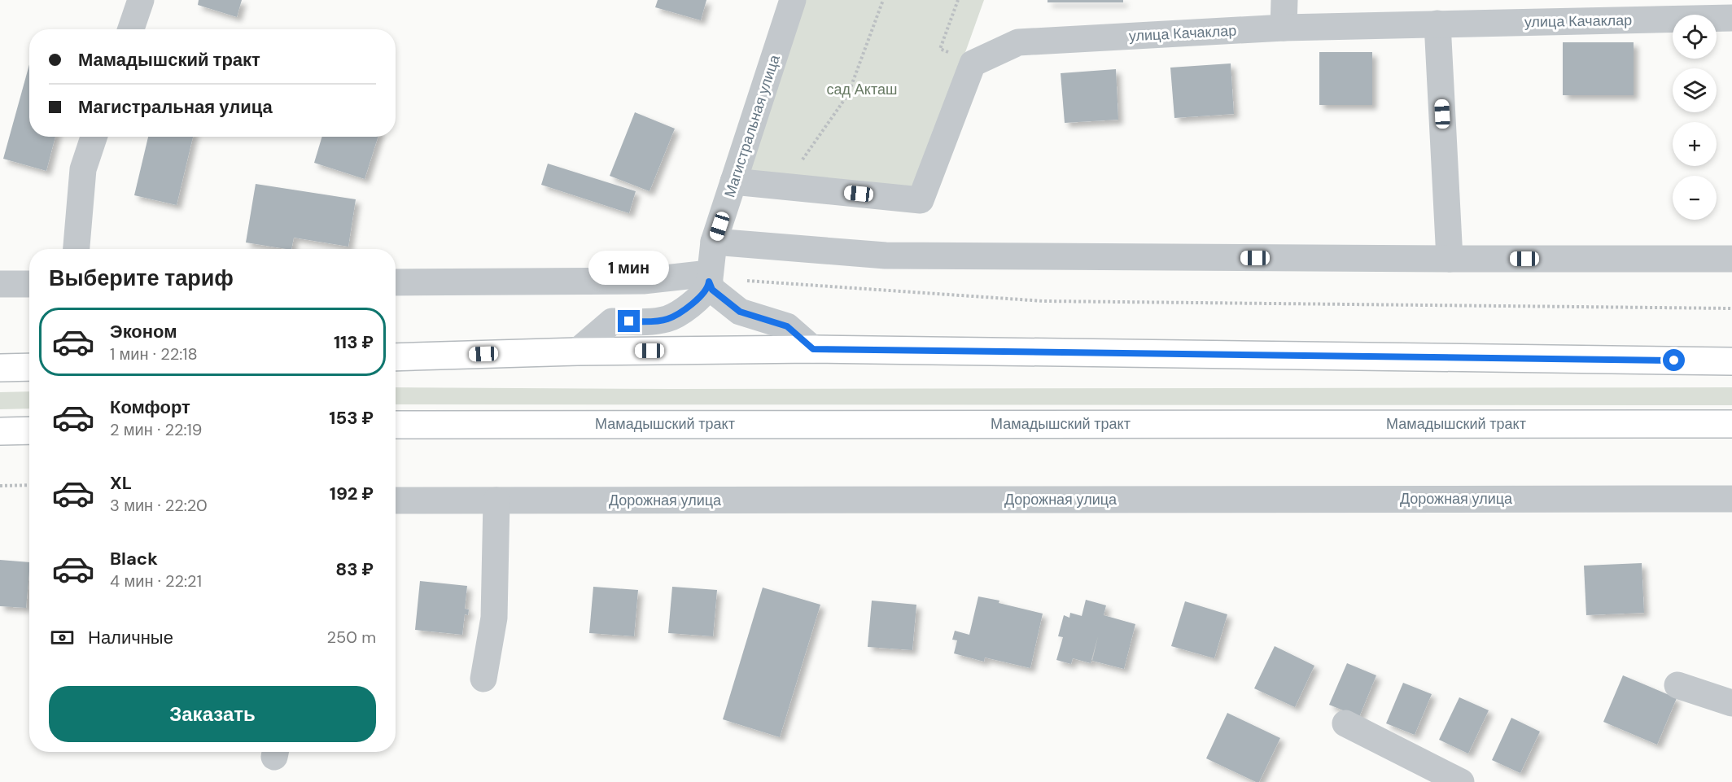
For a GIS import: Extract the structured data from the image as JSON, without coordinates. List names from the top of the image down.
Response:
{
  "streets": {
    "main road": ["Мамадышский тракт"],
    "street": ["улица Качаклар", "Магистральная улица", "Дорожная улица"]
  },
  "parks": ["сад Акташ"],
  "page": {
    "map_buttons": ["+", "−"],
    "banner": ["Мамадышский тракт", "Магистральная улица"],
    "heading": "Выберите тариф",
    "bubble": "1 мин",
    "list": [
      {
        "name": "Эконом",
        "note": "1 мин · 22:18",
        "value": "113 ₽"
      },
      {
        "name": "Комфорт",
        "note": "2 мин · 22:19",
        "value": "153 ₽"
      },
      {
        "name": "XL",
        "note": "3 мин · 22:20",
        "value": "192 ₽"
      },
      {
        "name": "Black",
        "note": "4 мин · 22:21",
        "value": "83 ₽"
      }
    ],
    "pay": ["Наличные", "250 m"],
    "buttons": "Заказать"
  }
}
